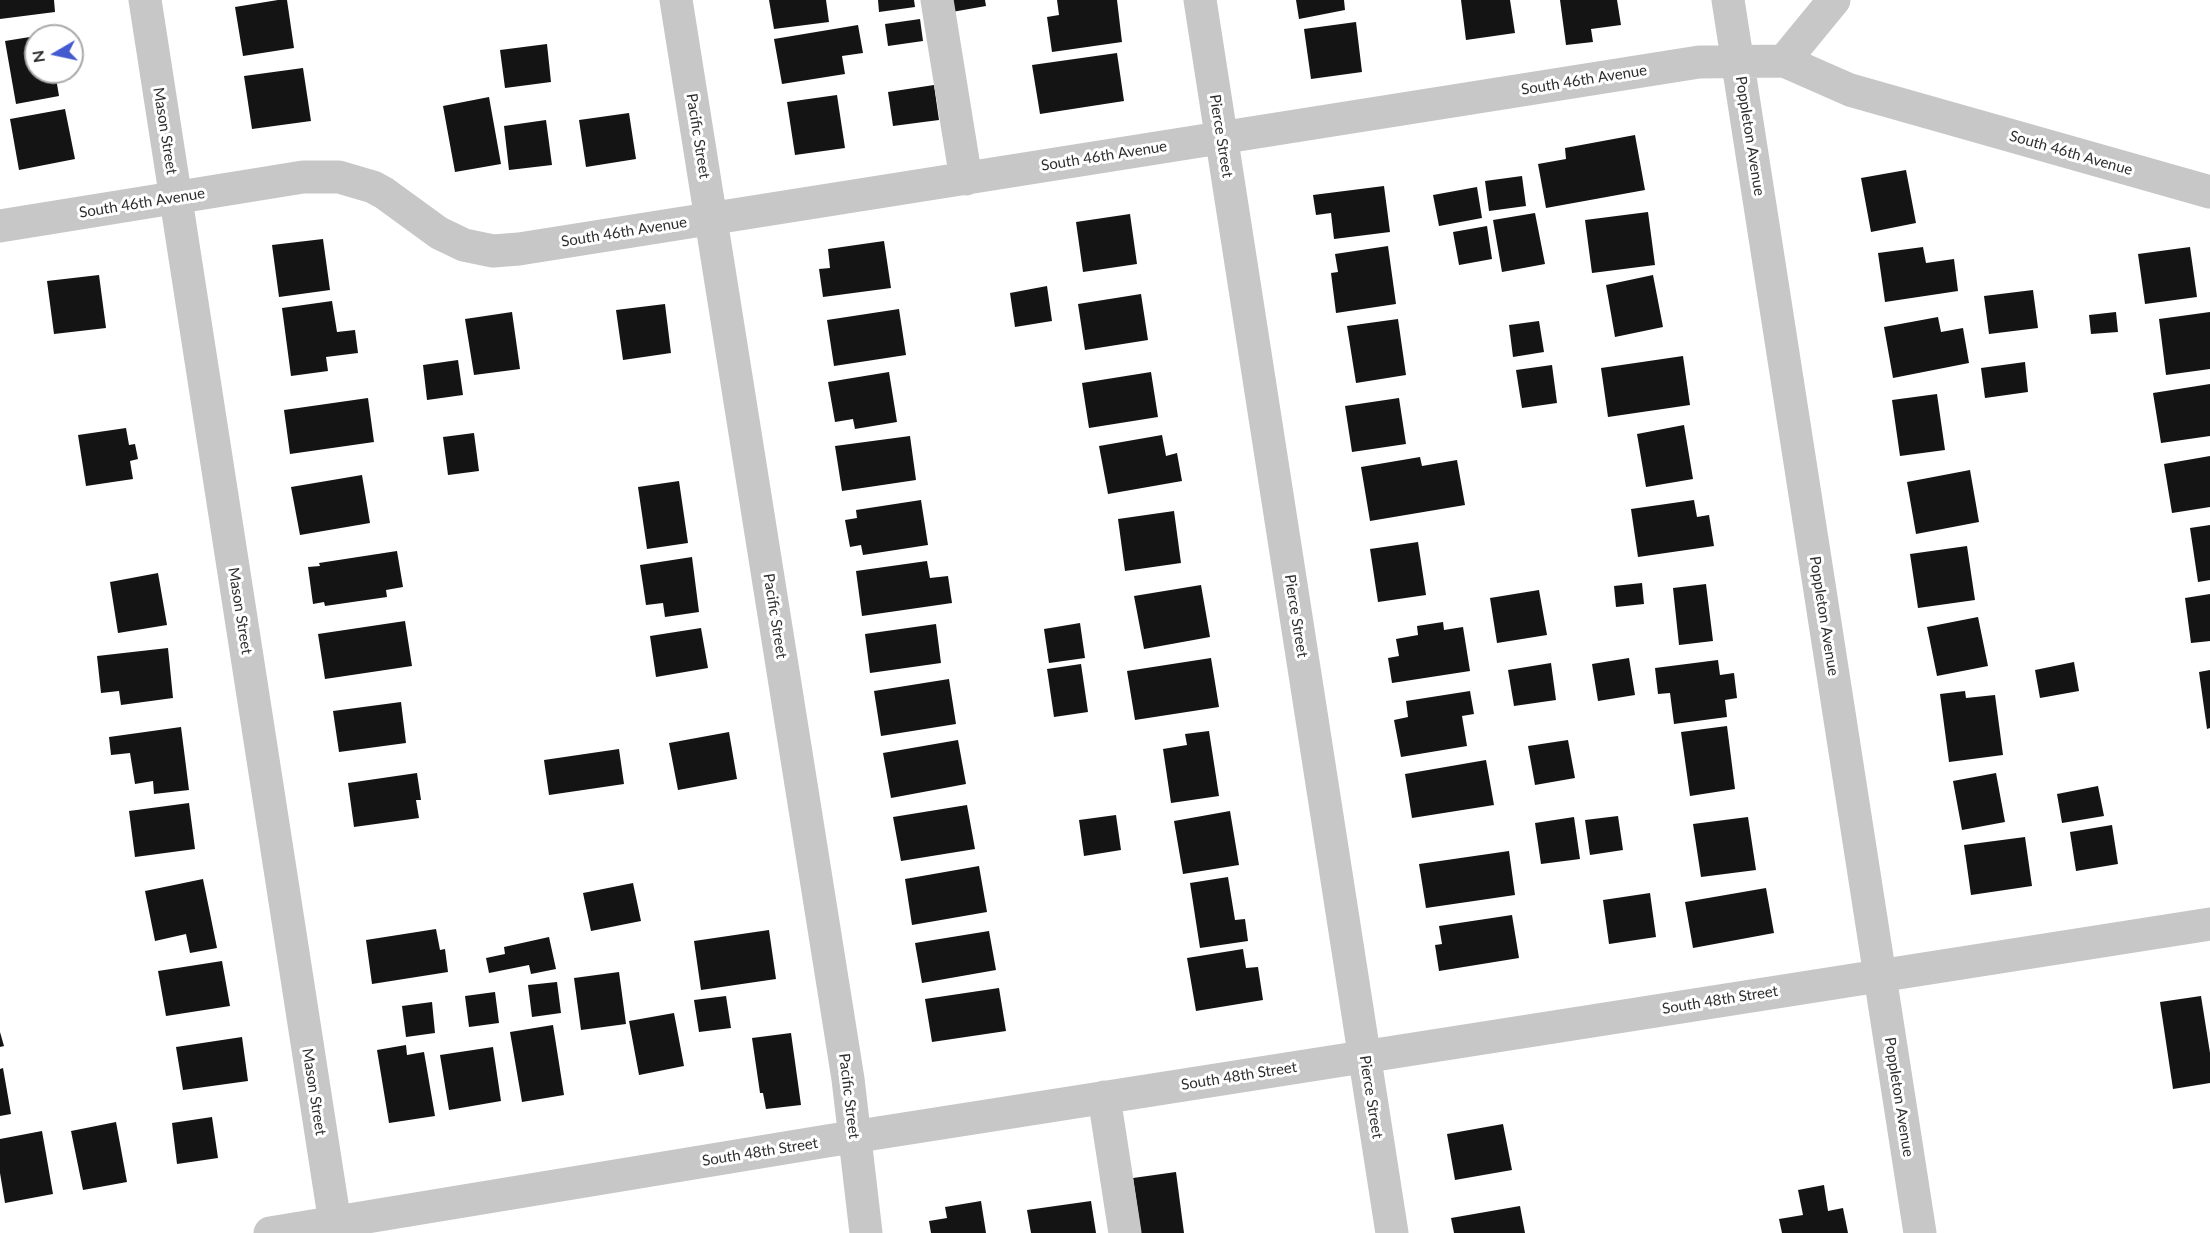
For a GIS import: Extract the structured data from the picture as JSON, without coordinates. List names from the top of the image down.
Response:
{
  "streets": {
    "street": [
      "South 46th Avenue",
      "Mason Street",
      "Pacific Street",
      "Pierce Street",
      "Poppleton Avenue",
      "South 48th Street"
    ]
  },
  "crossings": [
    ["South 46th Avenue", "Mason Street"],
    ["South 46th Avenue", "Pacific Street"],
    ["South 46th Avenue", "Pierce Street"],
    ["South 46th Avenue", "Poppleton Avenue"],
    ["Mason Street", "South 48th Street"],
    ["Pacific Street", "South 48th Street"],
    ["Pierce Street", "South 48th Street"],
    ["Poppleton Avenue", "South 48th Street"]
  ],
  "north": "left"
}
